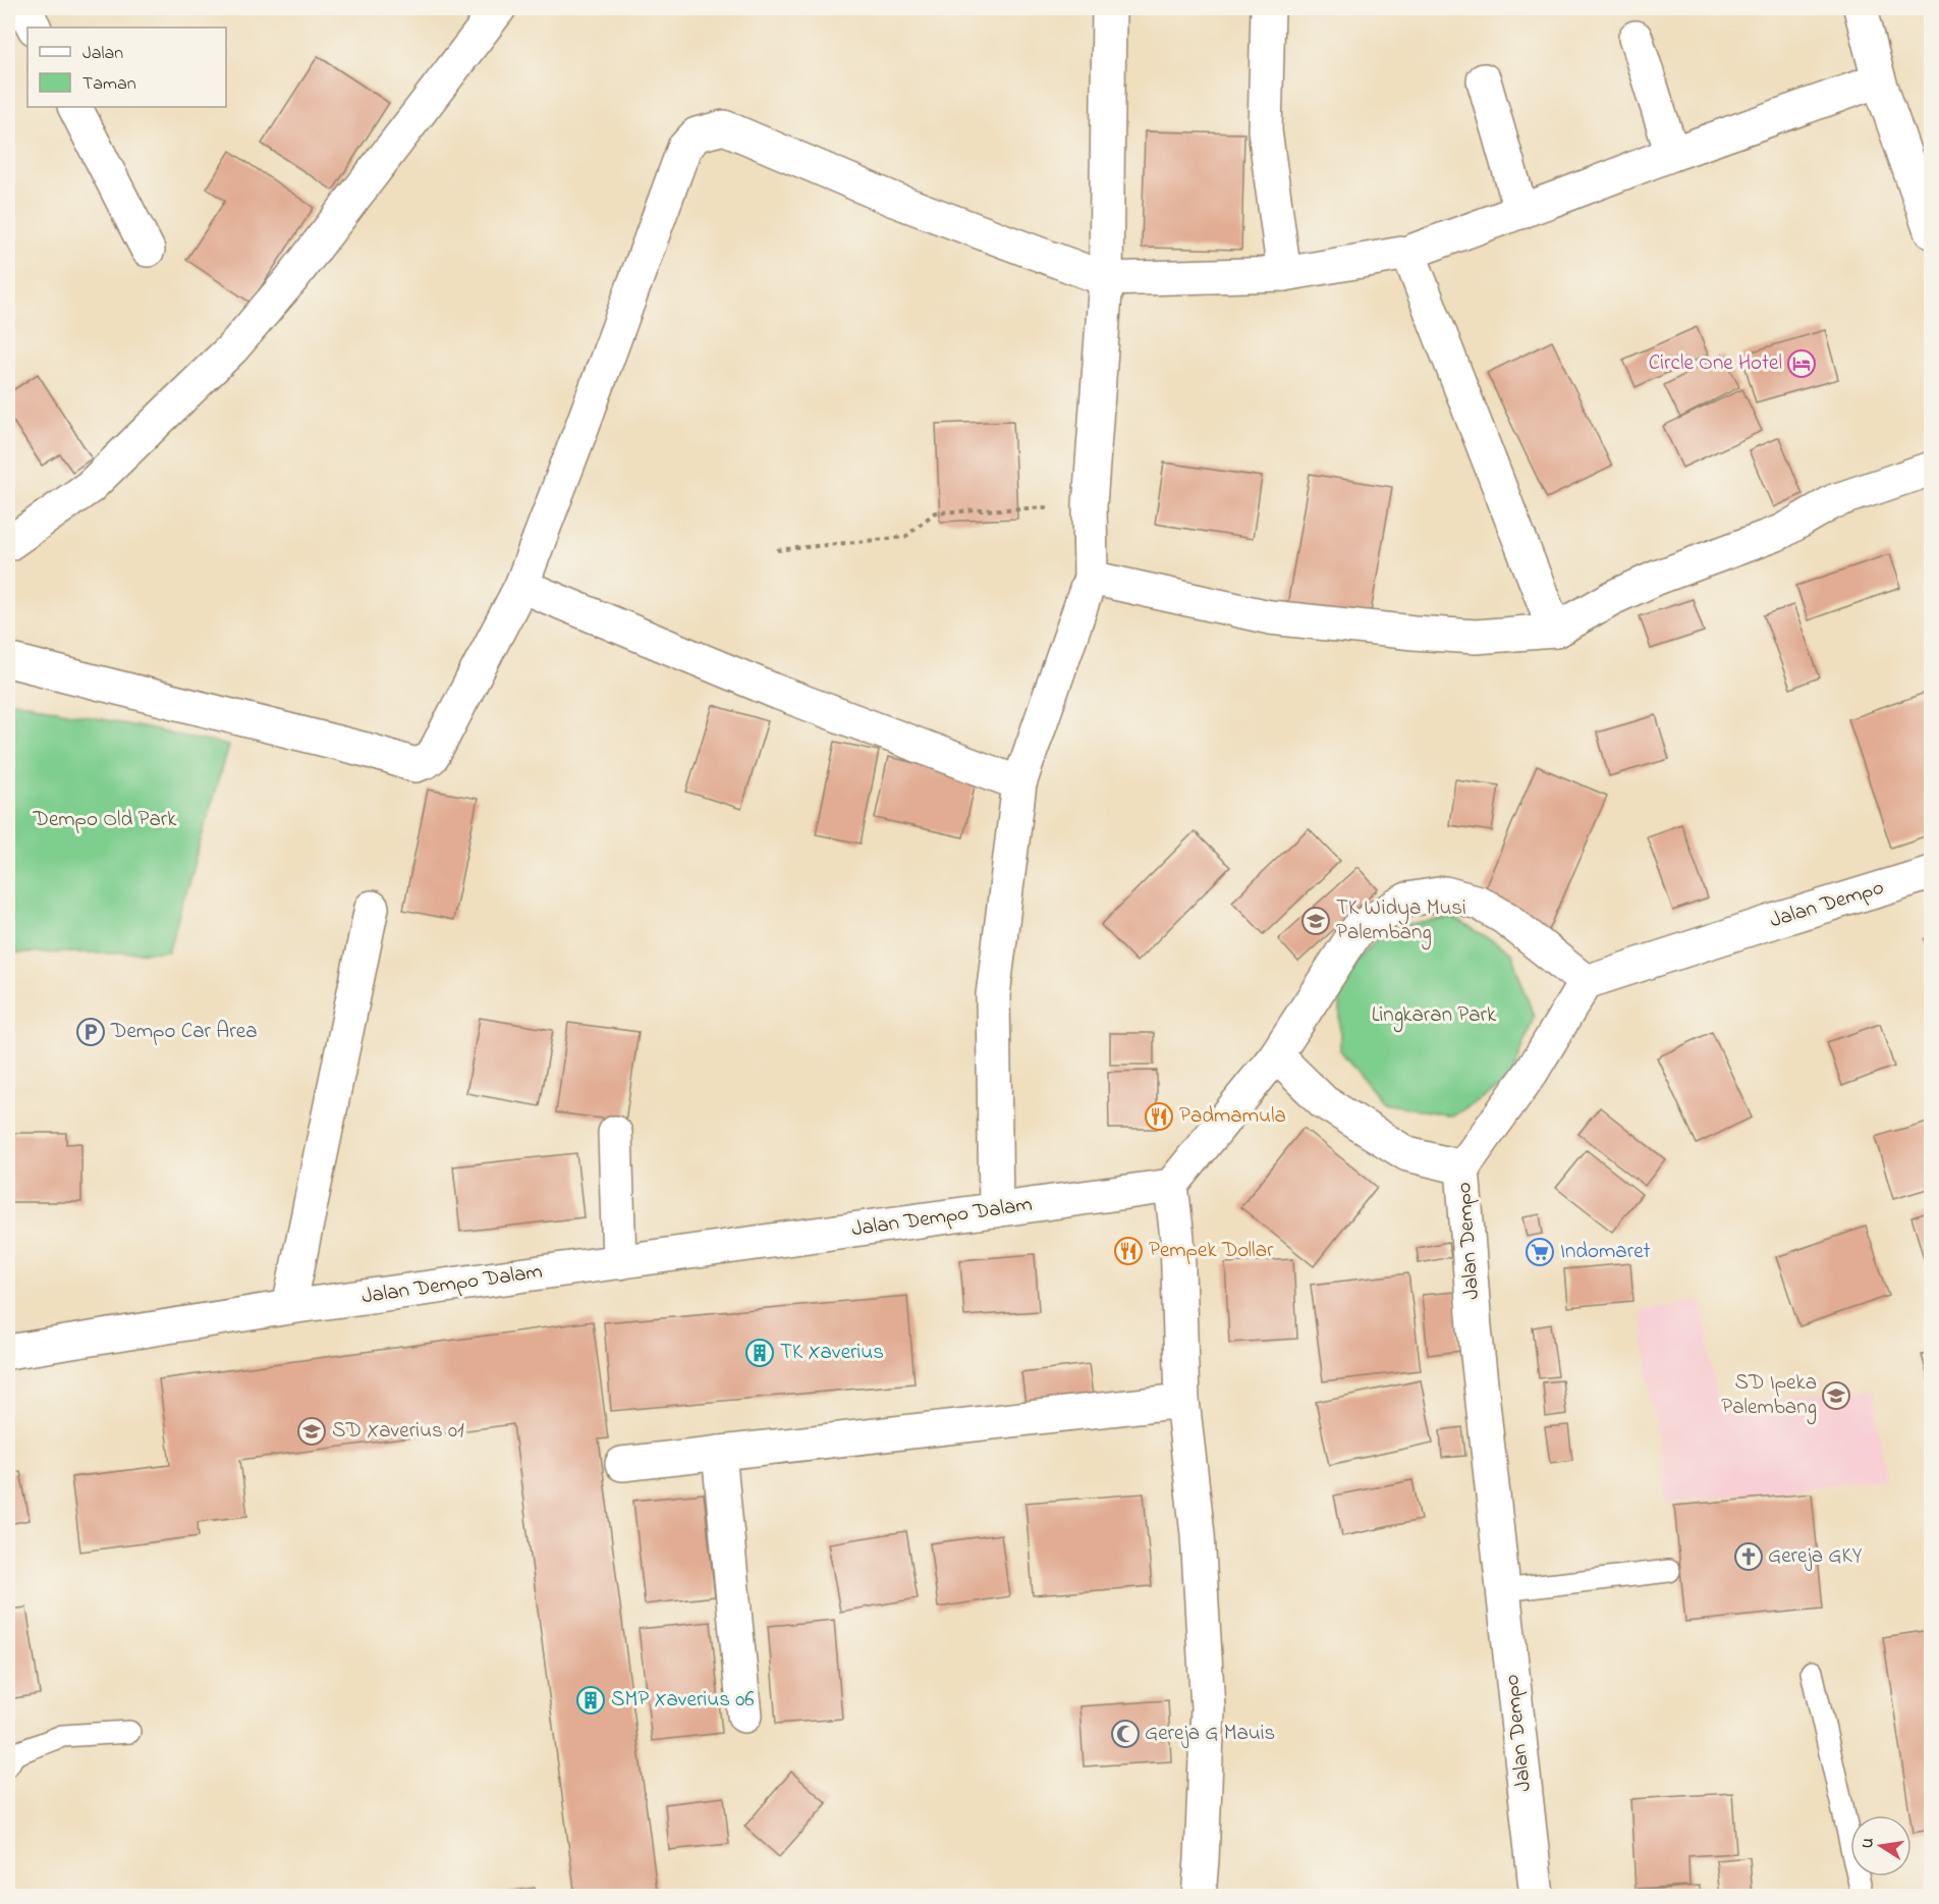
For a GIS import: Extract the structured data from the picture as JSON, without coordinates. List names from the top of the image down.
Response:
{
  "streets": {
    "street": ["Jalan Dempo", "Jalan Dempo Dalam"]
  },
  "parks": ["Dempo Old Park", "Lingkaran Park"],
  "places": {
    "hotel": ["Circle One Hotel"],
    "school or university": ["TK Widya Musi Palembang", "SD Ipeka Palembang", "SD Xaverius 01"],
    "parking": ["Dempo Car Area"],
    "restaurant": ["Padmamula", "Pempek Dollar"],
    "supermarket": ["Indomaret"],
    "building": ["TK Xaverius", "SMP Xaverius 06"],
    "church": ["Gereja GKY"],
    "mosque": ["Gereja G Mauis"]
  },
  "legend": ["Jalan", "Taman"],
  "north": "left"
}
